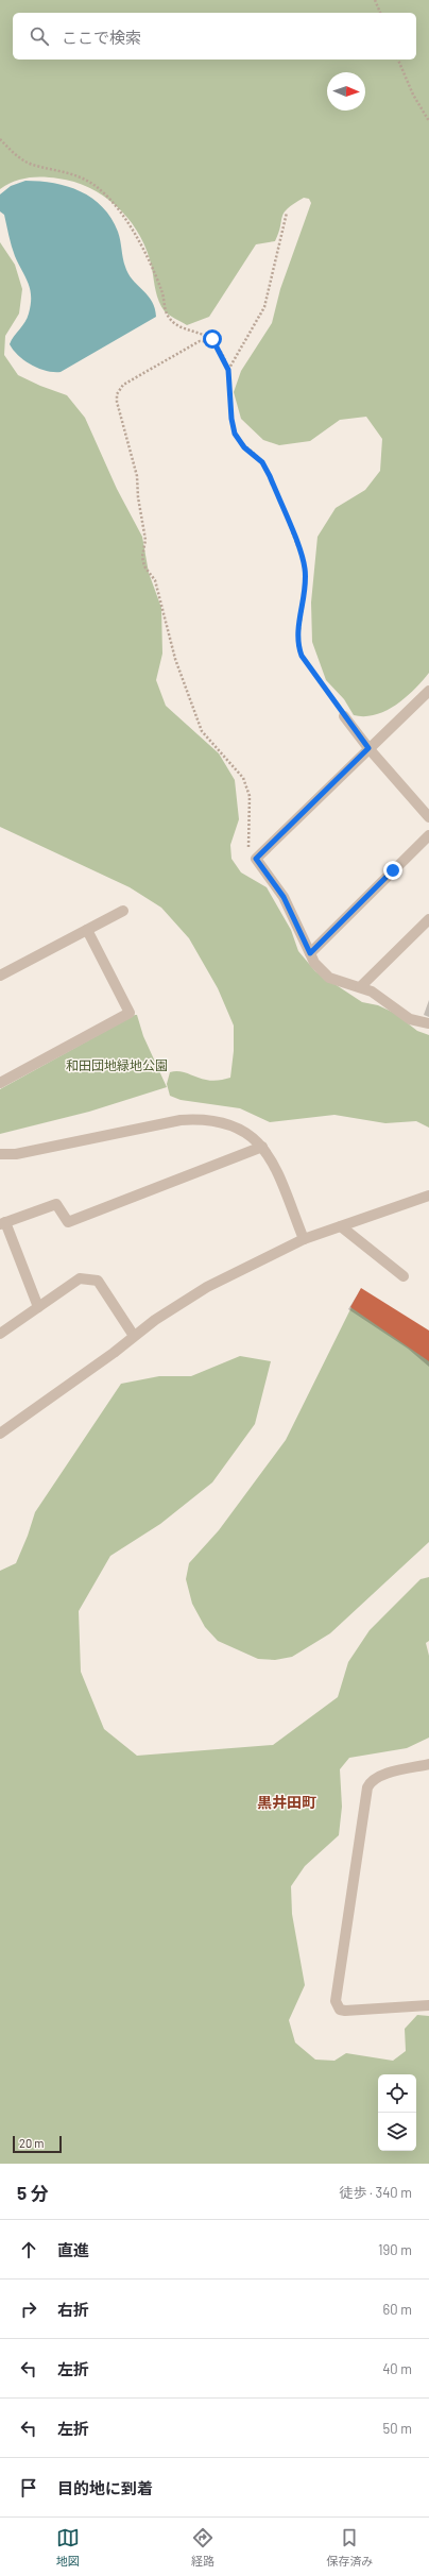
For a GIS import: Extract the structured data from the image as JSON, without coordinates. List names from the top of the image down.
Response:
{
  "districts": ["黒井田町"],
  "parks": ["和田団地緑地公園"],
  "scale_bar": "20 m",
  "north": "right",
  "page": {
    "search": "ここで検索",
    "scale": "20 m",
    "heading": ["5 分", "徒歩 · 340 m"],
    "list": [
      ["直進", "190 m"],
      ["右折", "60 m"],
      ["左折", "40 m"],
      ["左折", "50 m"],
      "目的地に到着"
    ],
    "nav": ["地図", "経路", "保存済み"]
  }
}
